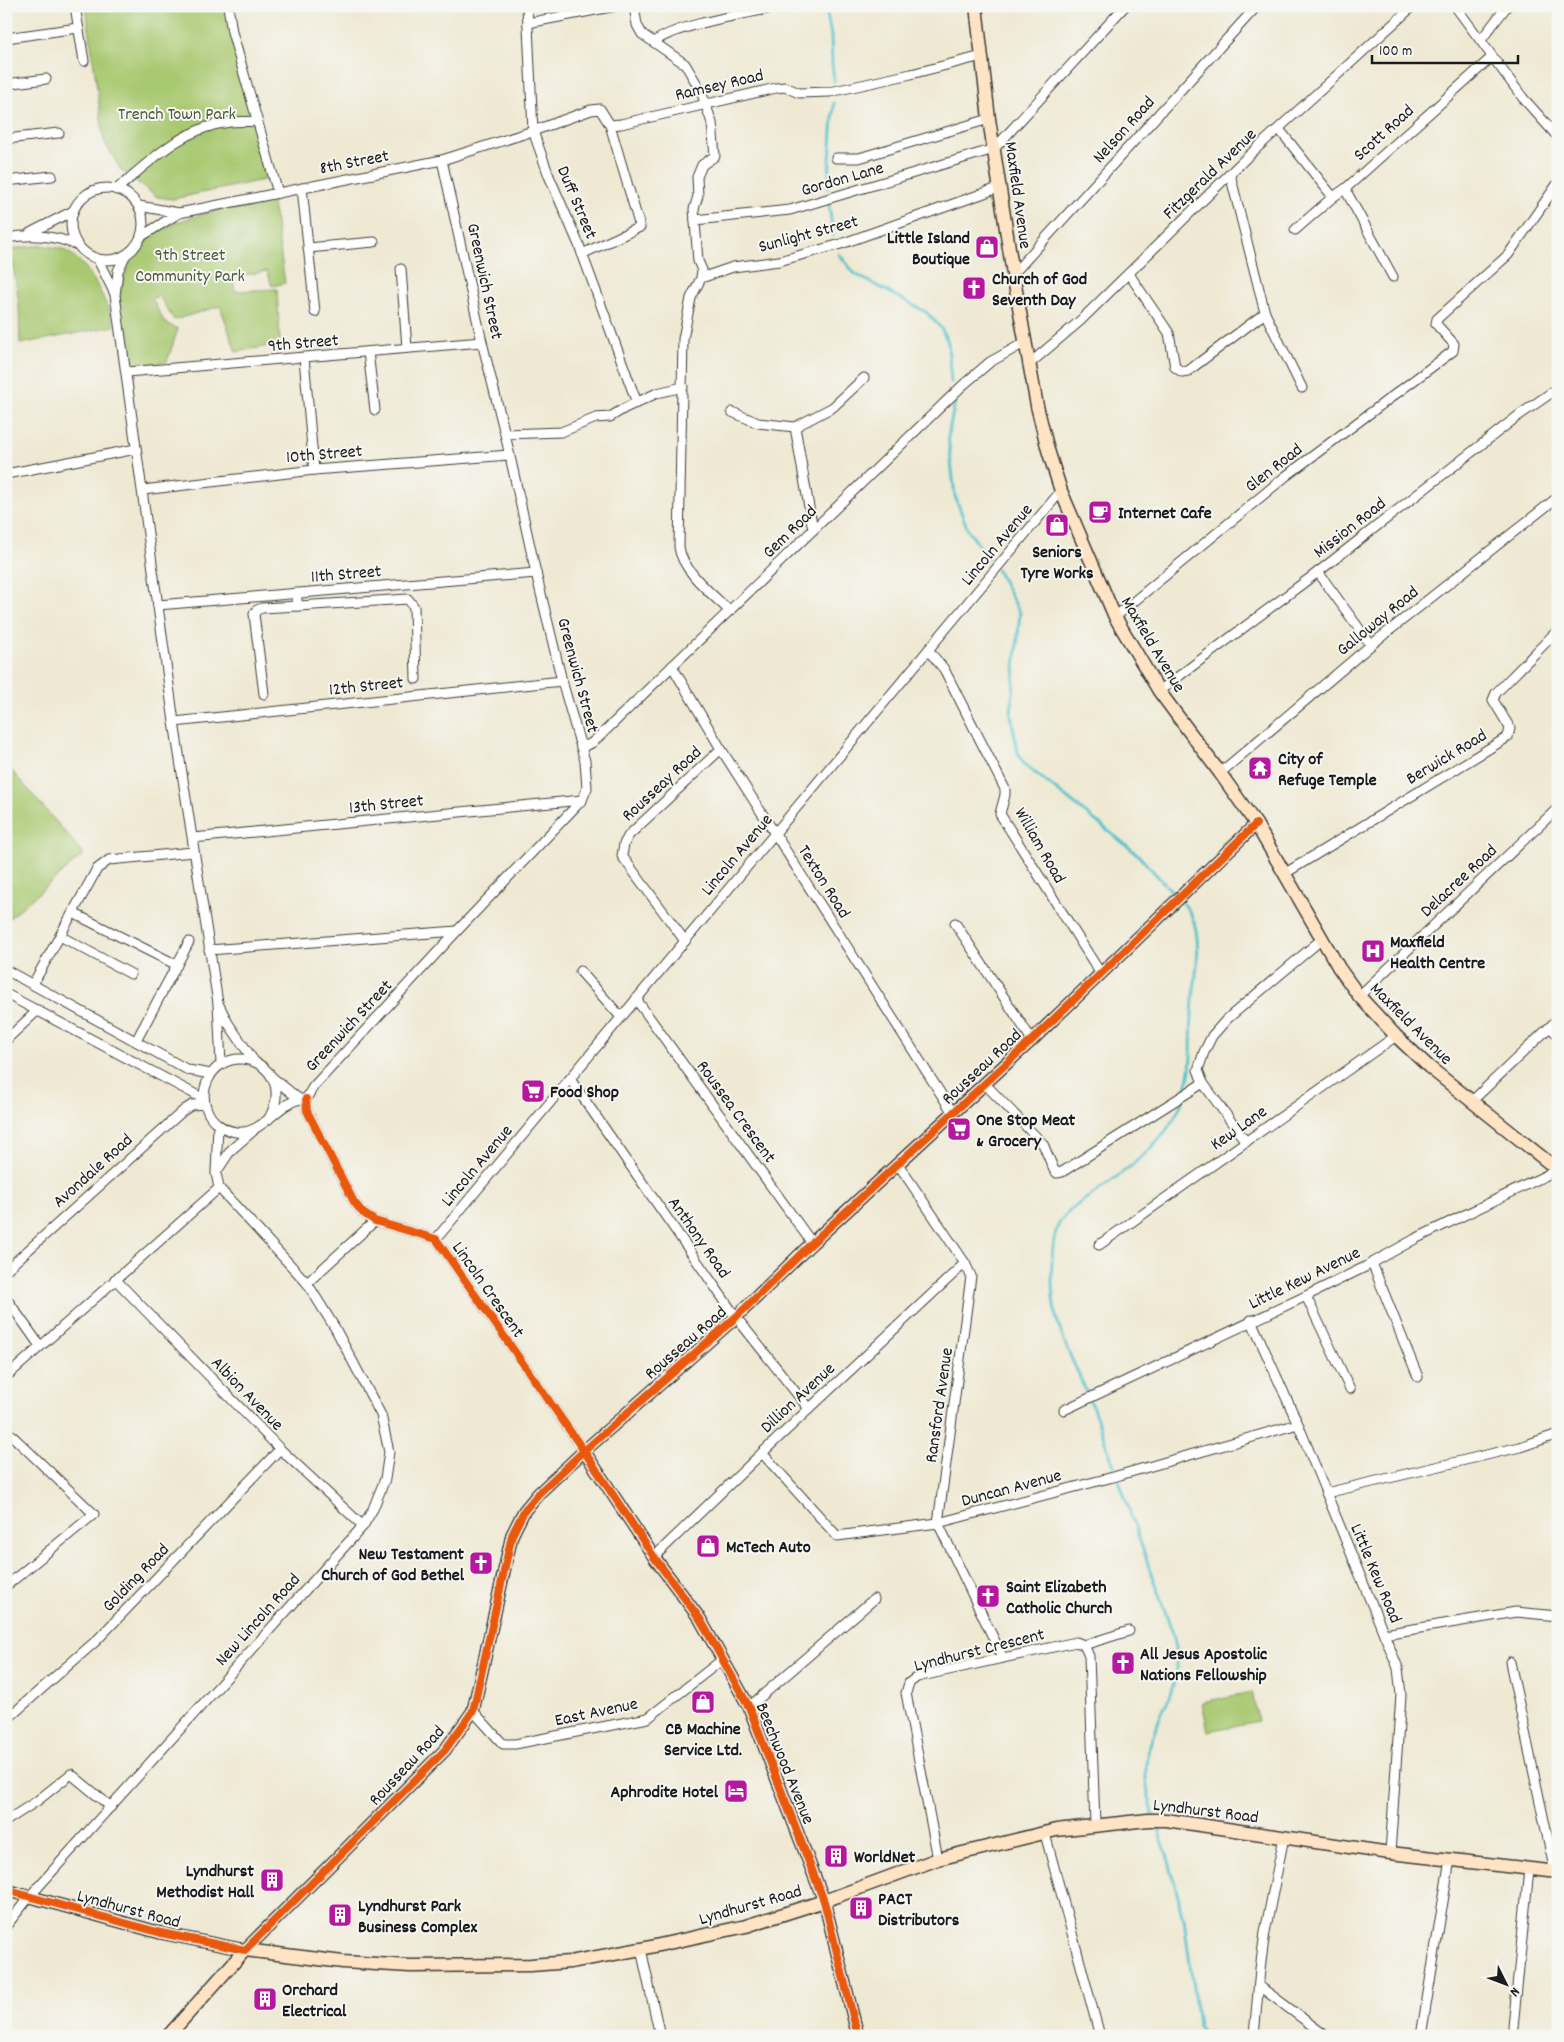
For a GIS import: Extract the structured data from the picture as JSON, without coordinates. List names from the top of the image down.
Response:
{
  "streets": {
    "main road": ["Maxfield Avenue", "Lyndhurst Road"],
    "street": [
      "Ramsey Road",
      "Nelson Road",
      "Scott Road",
      "8th Street",
      "Fitzgerald Avenue",
      "Gordon Lane",
      "Duff Street",
      "Sunlight Street",
      "Greenwich Street",
      "9th Street",
      "10th Street",
      "Glen Road",
      "Mission Road",
      "Gem Road",
      "Lincoln Avenue",
      "11th Street",
      "Galloway Road",
      "12th Street",
      "Berwick Road",
      "Rousseay Road",
      "13th Street",
      "William Road",
      "Delacree Road",
      "Texton Road",
      "Rousseau Road",
      "Roussea Crescent",
      "Kew Lane",
      "Avondale Road",
      "Anthony Road",
      "Little Kew Avenue",
      "Lincoln Crescent",
      "Albion Avenue",
      "Dillion Avenue",
      "Ransford Avenue",
      "Duncan Avenue",
      "Little Kew Road",
      "Golding Road",
      "New Lincoln Road",
      "Lyndhurst Crescent",
      "East Avenue",
      "Beechwood Avenue"
    ]
  },
  "crossings": [
    ["Ramsey Road", "Maxfield Avenue"],
    ["Nelson Road", "Maxfield Avenue"],
    ["8th Street", "Duff Street"],
    ["8th Street", "Greenwich Street"],
    ["Fitzgerald Avenue", "Maxfield Avenue"],
    ["Gordon Lane", "Maxfield Avenue"],
    ["Maxfield Avenue", "Sunlight Street"],
    ["Maxfield Avenue", "Glen Road"],
    ["Maxfield Avenue", "Mission Road"],
    ["Maxfield Avenue", "Gem Road"],
    ["Maxfield Avenue", "Lincoln Avenue"],
    ["Maxfield Avenue", "Galloway Road"],
    ["Maxfield Avenue", "Berwick Road"],
    ["Maxfield Avenue", "Delacree Road"],
    ["Maxfield Avenue", "Rousseau Road"],
    ["Maxfield Avenue", "Kew Lane"],
    ["Maxfield Avenue", "Little Kew Avenue"],
    ["Greenwich Street", "9th Street"],
    ["Greenwich Street", "10th Street"],
    ["Greenwich Street", "Gem Road"],
    ["Greenwich Street", "11th Street"],
    ["Greenwich Street", "12th Street"],
    ["Greenwich Street", "13th Street"],
    ["Greenwich Street", "Lincoln Crescent"],
    ["Gem Road", "Texton Road"],
    ["Lincoln Avenue", "Rousseay Road"],
    ["Lincoln Avenue", "William Road"],
    ["Lincoln Avenue", "Texton Road"],
    ["Lincoln Avenue", "Roussea Crescent"],
    ["Lincoln Avenue", "Anthony Road"],
    ["Lincoln Avenue", "Lincoln Crescent"],
    ["Rousseay Road", "Texton Road"],
    ["William Road", "Rousseau Road"],
    ["Texton Road", "Rousseau Road"],
    ["Rousseau Road", "Roussea Crescent"],
    ["Rousseau Road", "Anthony Road"],
    ["Rousseau Road", "Lincoln Crescent"],
    ["Rousseau Road", "Ransford Avenue"],
    ["Rousseau Road", "East Avenue"],
    ["Rousseau Road", "Beechwood Avenue"],
    ["Rousseau Road", "Lyndhurst Road"],
    ["Anthony Road", "Dillion Avenue"],
    ["Little Kew Avenue", "Little Kew Road"],
    ["Lincoln Crescent", "Beechwood Avenue"],
    ["Albion Avenue", "Golding Road"],
    ["Albion Avenue", "New Lincoln Road"],
    ["Dillion Avenue", "Ransford Avenue"],
    ["Dillion Avenue", "Duncan Avenue"],
    ["Dillion Avenue", "Beechwood Avenue"],
    ["Ransford Avenue", "Duncan Avenue"],
    ["Duncan Avenue", "Little Kew Road"],
    ["Little Kew Road", "Lyndhurst Road"],
    ["New Lincoln Road", "Lyndhurst Road"],
    ["Lyndhurst Crescent", "Lyndhurst Road"],
    ["East Avenue", "Beechwood Avenue"],
    ["Beechwood Avenue", "Lyndhurst Road"]
  ],
  "parks": ["Trench Town Park", "9th Street Community Park"],
  "places": {
    "shop": [
      "Little Island Boutique",
      "Seniors Tyre Works",
      "McTech Auto",
      "CB Machine Service Ltd."
    ],
    "church": [
      "Church of God Seventh Day",
      "New Testament Church of God Bethel",
      "Saint Elizabeth Catholic Church",
      "All Jesus Apostolic Nations Fellowship"
    ],
    "cafe": ["Internet Cafe"],
    "temple": ["City of Refuge Temple"],
    "hospital": ["Maxfield Health Centre"],
    "supermarket": ["Food Shop", "One Stop Meat & Grocery"],
    "hotel": ["Aphrodite Hotel"],
    "building": [
      "WorldNet",
      "Lyndhurst Methodist Hall",
      "PACT Distributors",
      "Lyndhurst Park Business Complex",
      "Orchard Electrical"
    ]
  },
  "scale_bar": "100 m",
  "north": "bottom right"
}
